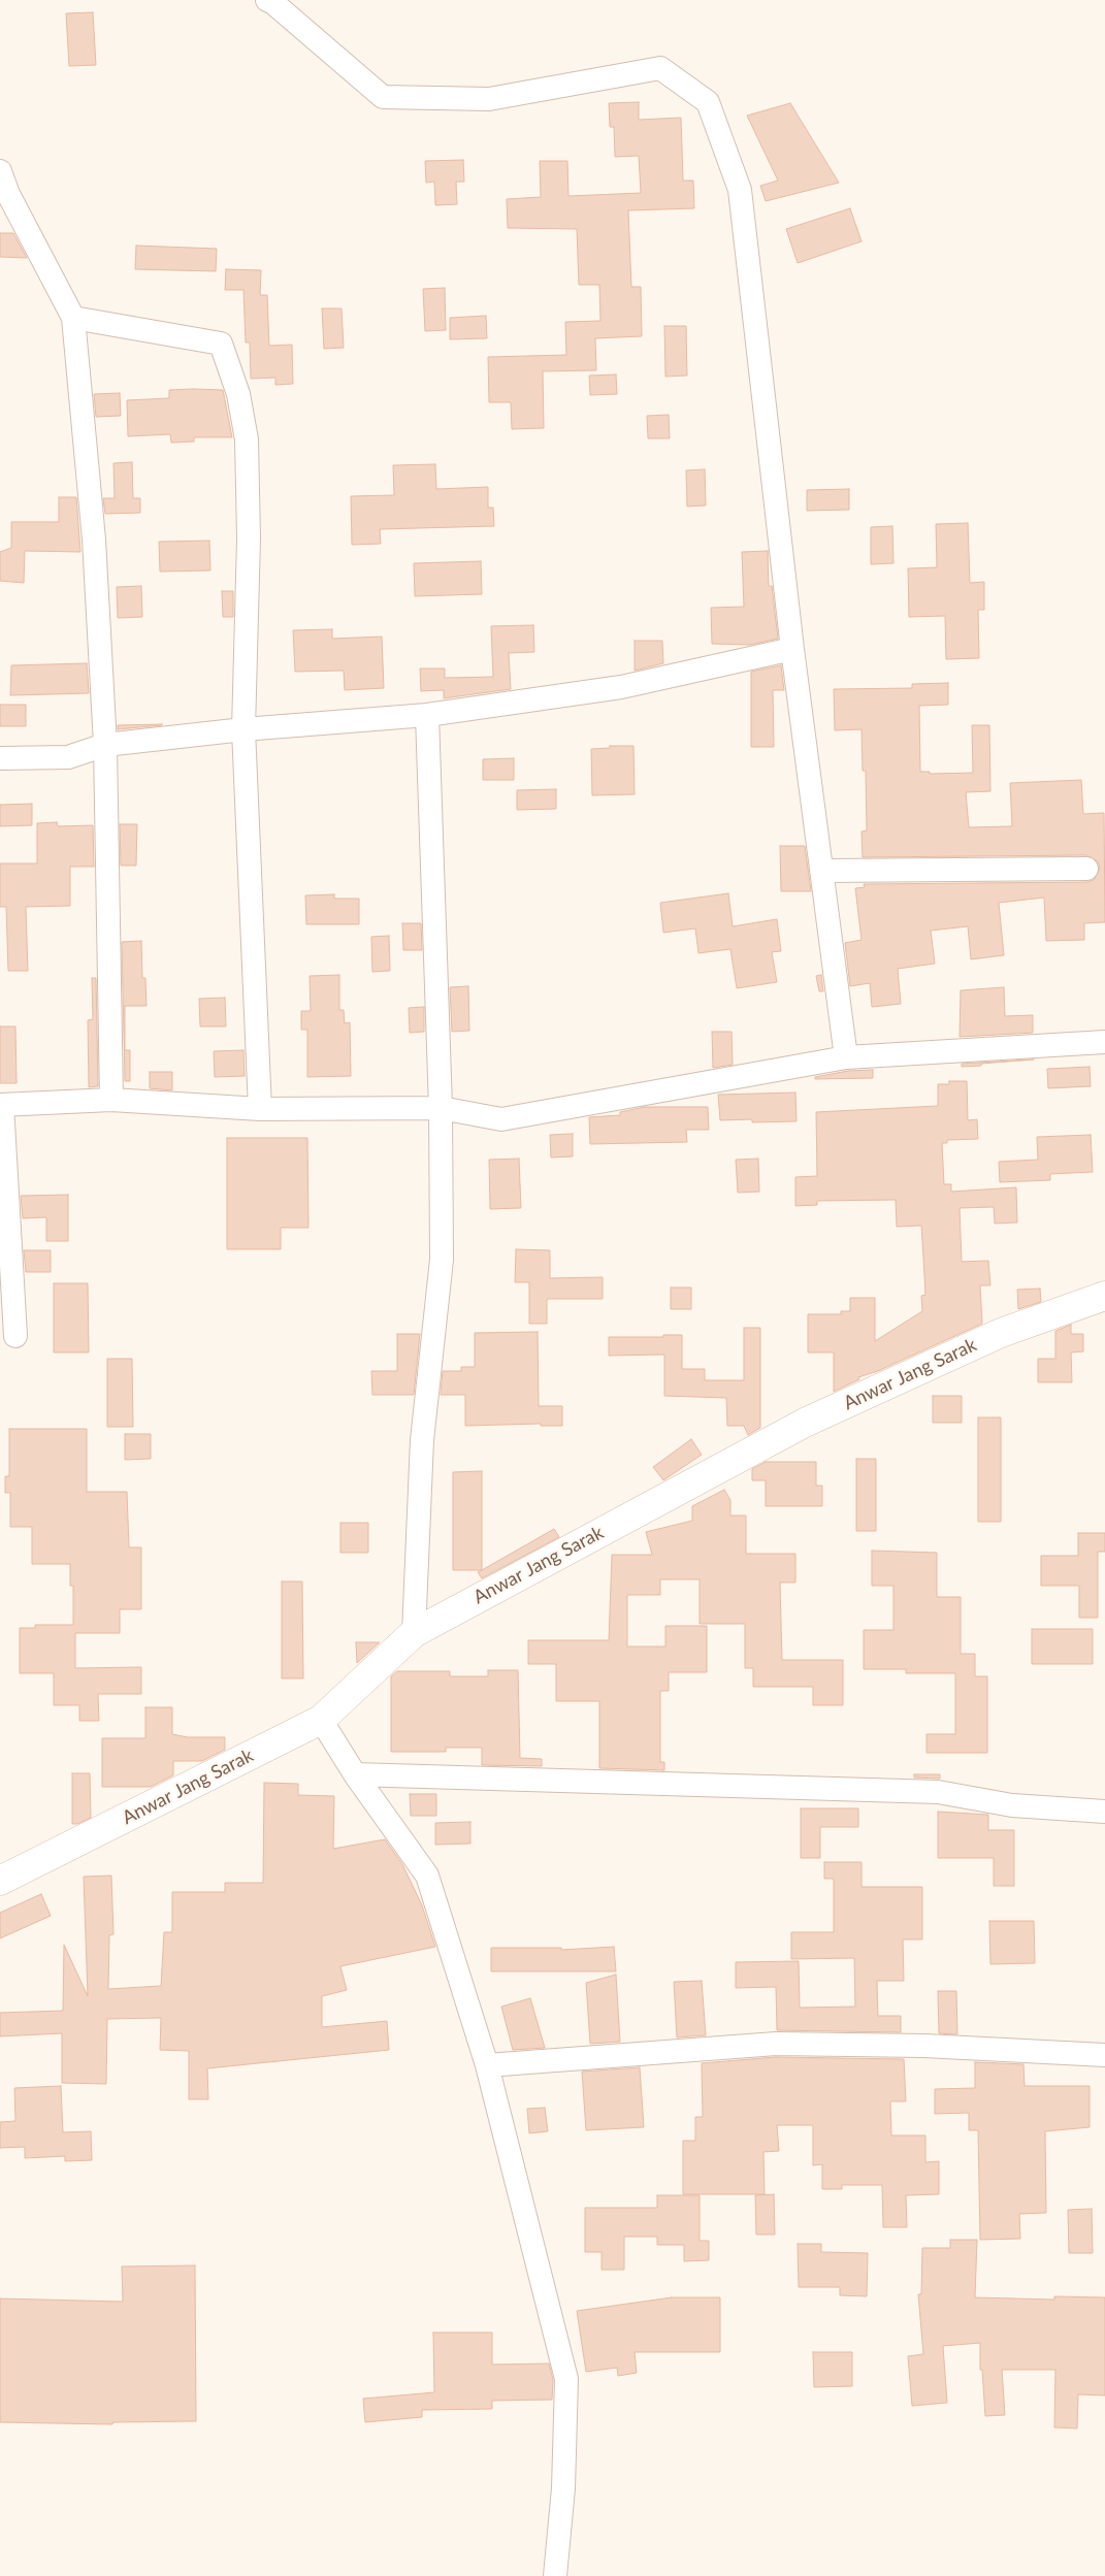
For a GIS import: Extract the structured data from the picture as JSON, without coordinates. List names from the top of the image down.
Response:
{
  "streets": {
    "main road": ["Anwar Jang Sarak"]
  }
}
